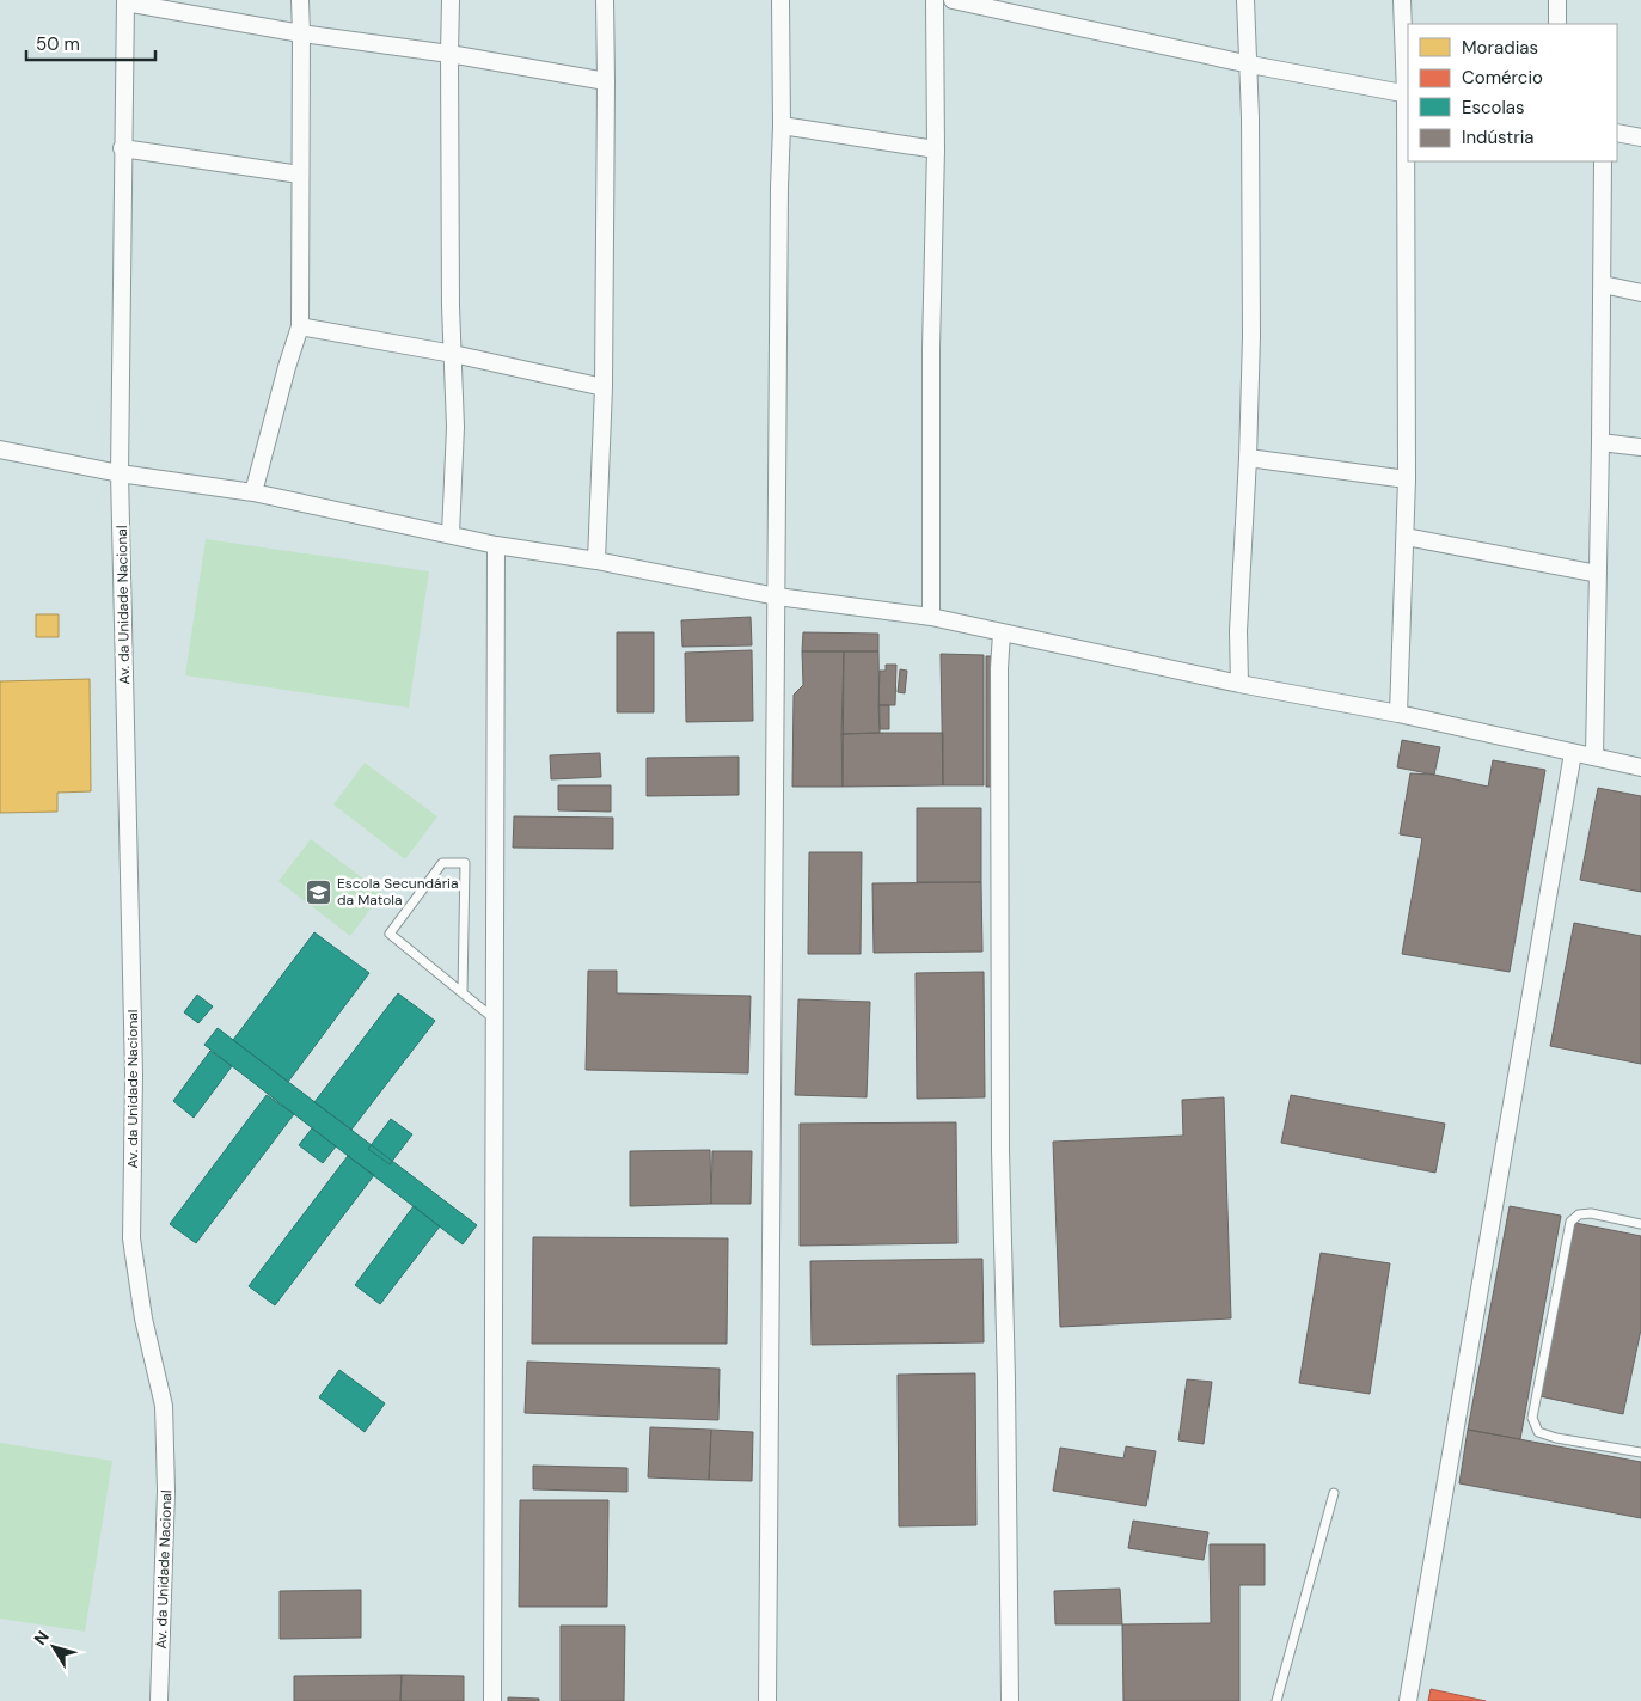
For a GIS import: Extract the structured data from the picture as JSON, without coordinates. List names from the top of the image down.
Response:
{
  "streets": {
    "street": ["Av. da Unidade Nacional"]
  },
  "places": {
    "school or university": ["Escola Secundária da Matola"]
  },
  "legend": [
    "Moradias",
    "Comércio",
    "Escolas",
    "Indústria"
  ],
  "scale_bar": "50 m",
  "north": "top left"
}
